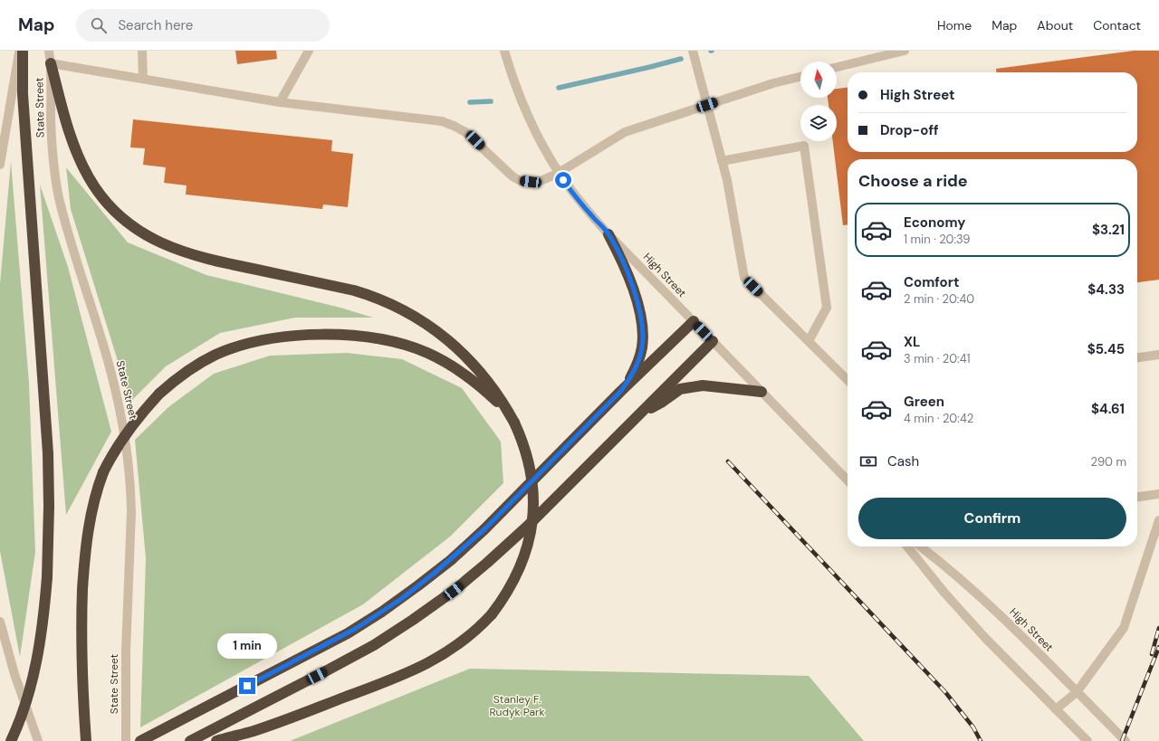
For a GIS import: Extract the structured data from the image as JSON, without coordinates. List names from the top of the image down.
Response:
{
  "streets": {
    "street": ["State Street", "High Street"]
  },
  "parks": ["Stanley F. Rudyk Park"],
  "north": "top",
  "page": {
    "header": "Map",
    "search": "Search here",
    "nav": [
      "Home",
      "Map",
      "About",
      "Contact"
    ],
    "banner": ["High Street", "Drop-off"],
    "heading": "Choose a ride",
    "list": [
      {
        "name": "Economy",
        "note": "1 min · 20:39",
        "value": "$3.21"
      },
      {
        "name": "Comfort",
        "note": "2 min · 20:40",
        "value": "$4.33"
      },
      {
        "name": "XL",
        "note": "3 min · 20:41",
        "value": "$5.45"
      },
      {
        "name": "Green",
        "note": "4 min · 20:42",
        "value": "$4.61"
      }
    ],
    "pay": ["Cash", "290 m"],
    "buttons": "Confirm",
    "bubble": "1 min"
  }
}
